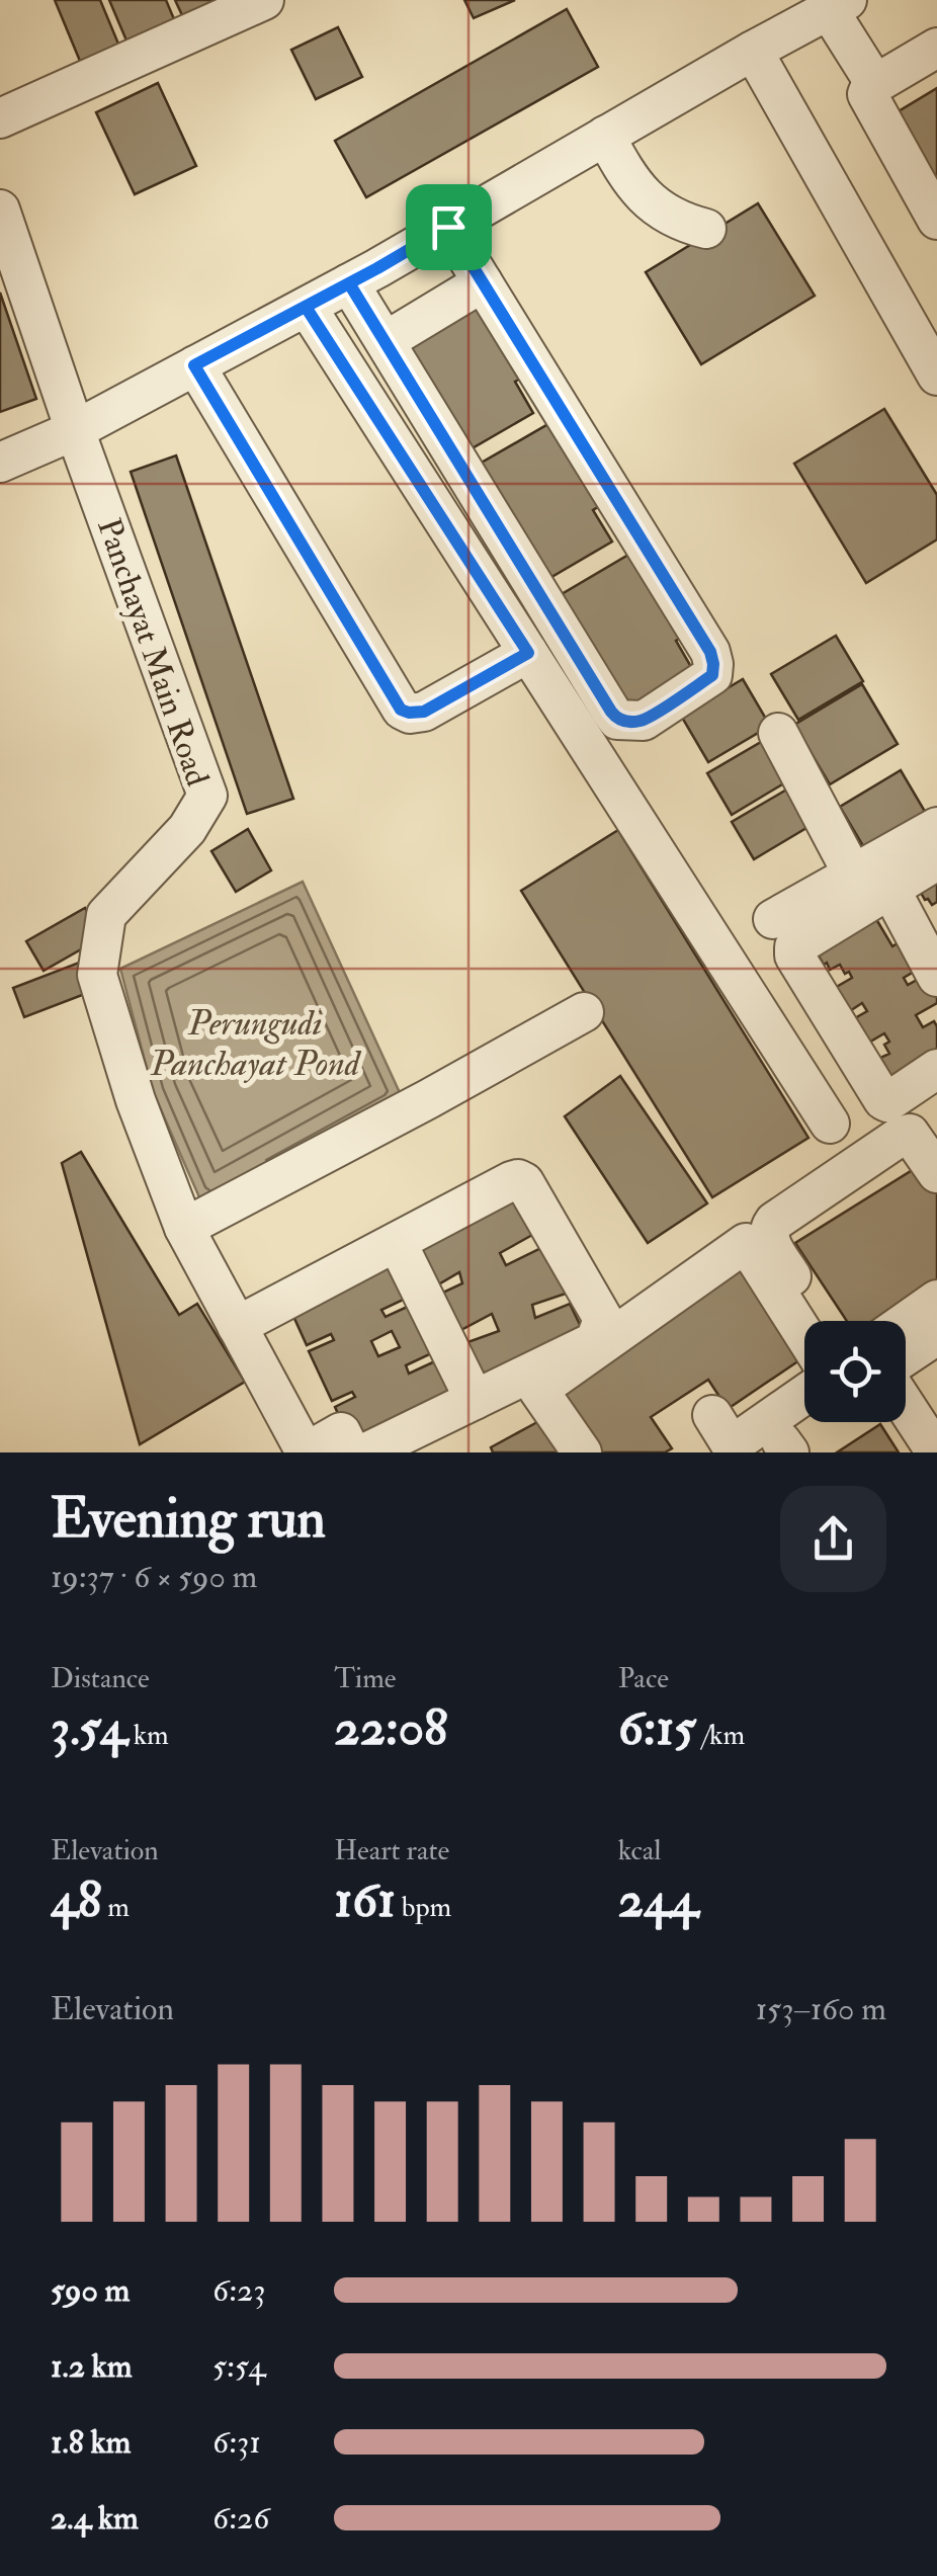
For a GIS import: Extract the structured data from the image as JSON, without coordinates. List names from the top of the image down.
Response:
{
  "streets": {
    "street": ["Panchayat Main Road"]
  },
  "water": ["Perungudi Panchayat Pond"],
  "page": {
    "heading": ["Evening run", "19:37 · 6 × 590 m"],
    "stats": [
      ["Distance", "3.54 km"],
      ["Time", "22:08"],
      ["Pace", "6:15 /km"],
      ["Elevation", "48 m"],
      ["Heart rate", "161 bpm"],
      ["kcal", "244"]
    ],
    "chart": ["Elevation", "153–160 m"],
    "list": [
      {
        "name": "590 m",
        "note": "6:23"
      },
      {
        "name": "1.2 km",
        "note": "5:54"
      },
      {
        "name": "1.8 km",
        "note": "6:31"
      },
      {
        "name": "2.4 km",
        "note": "6:26"
      }
    ]
  }
}
